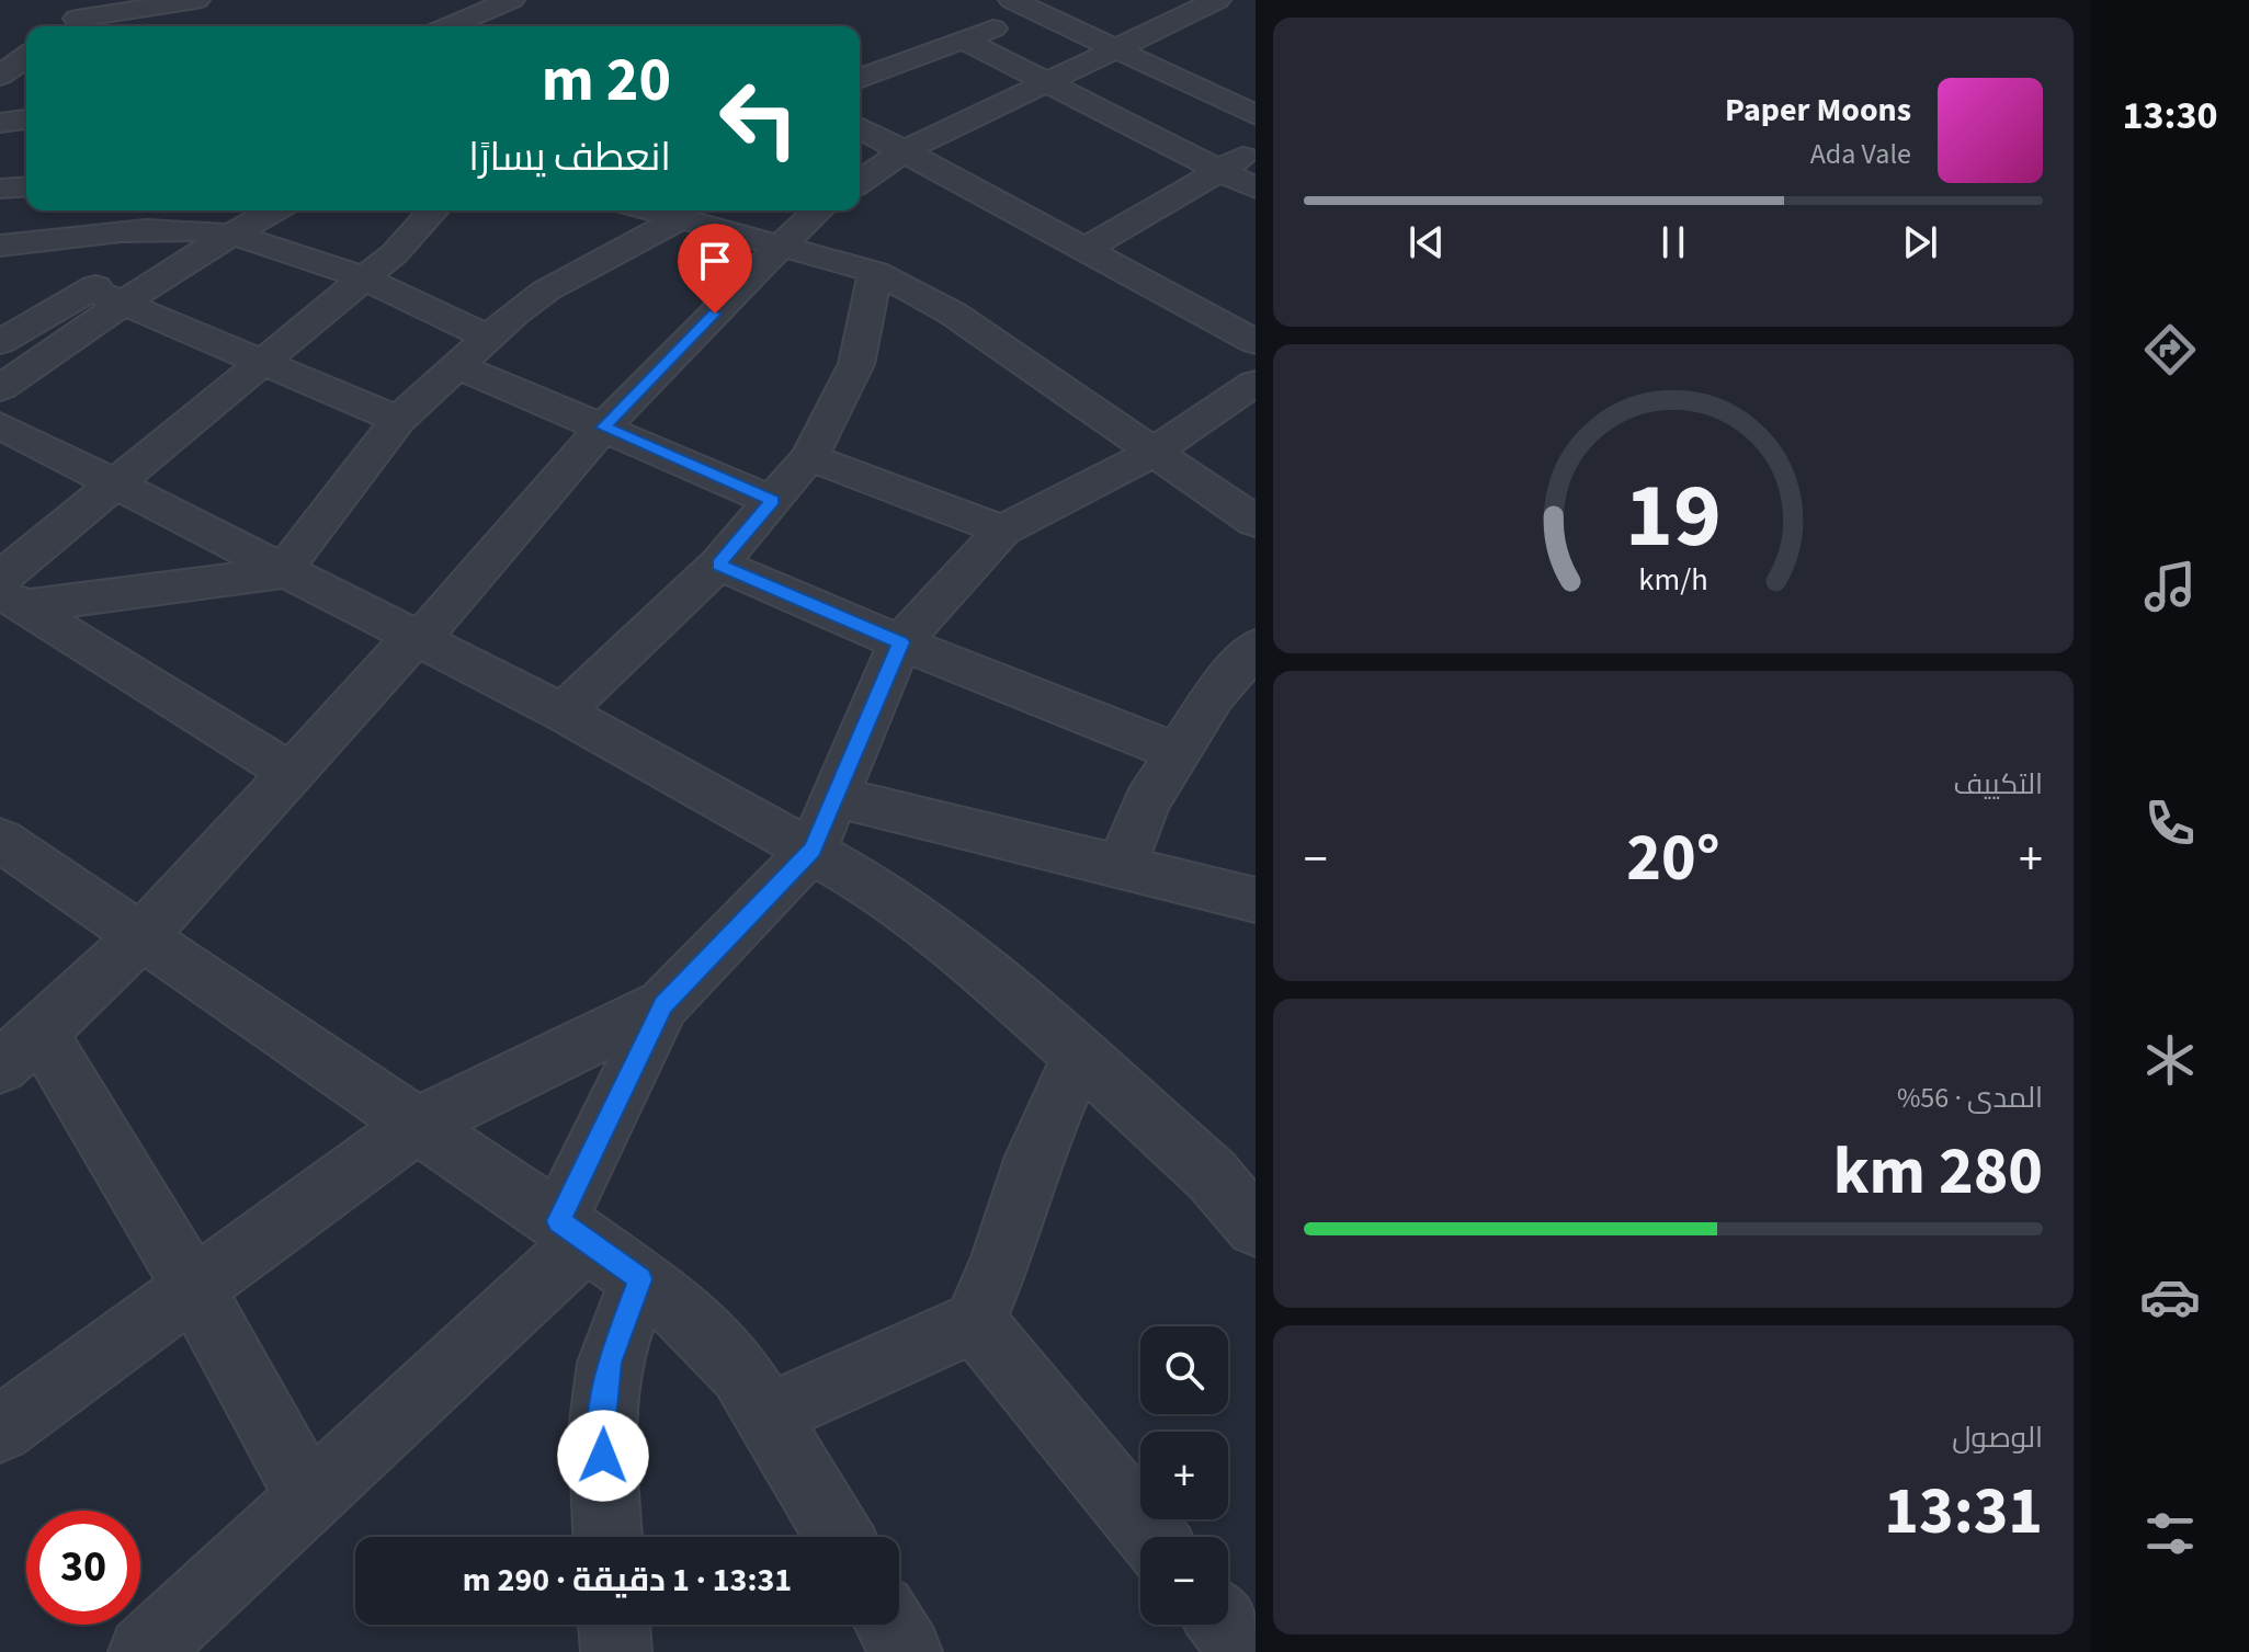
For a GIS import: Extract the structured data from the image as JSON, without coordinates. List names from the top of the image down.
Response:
{
  "page": {
    "tabs": "13:30",
    "turn": ["20 m", "انعطف يسارًا"],
    "song": ["Paper Moons", "Ada Vale"],
    "tile": [
      "التكييف",
      ["المدى · 56%", "280 km"],
      ["الوصول", "13:31"]
    ],
    "heat": ["−", "20°", "+"],
    "map_buttons": ["+", "−"],
    "limit": "30",
    "trip": "13:31 · 1 دقيقة · 290 m",
    "gauge": ["19", "km/h"]
  }
}
